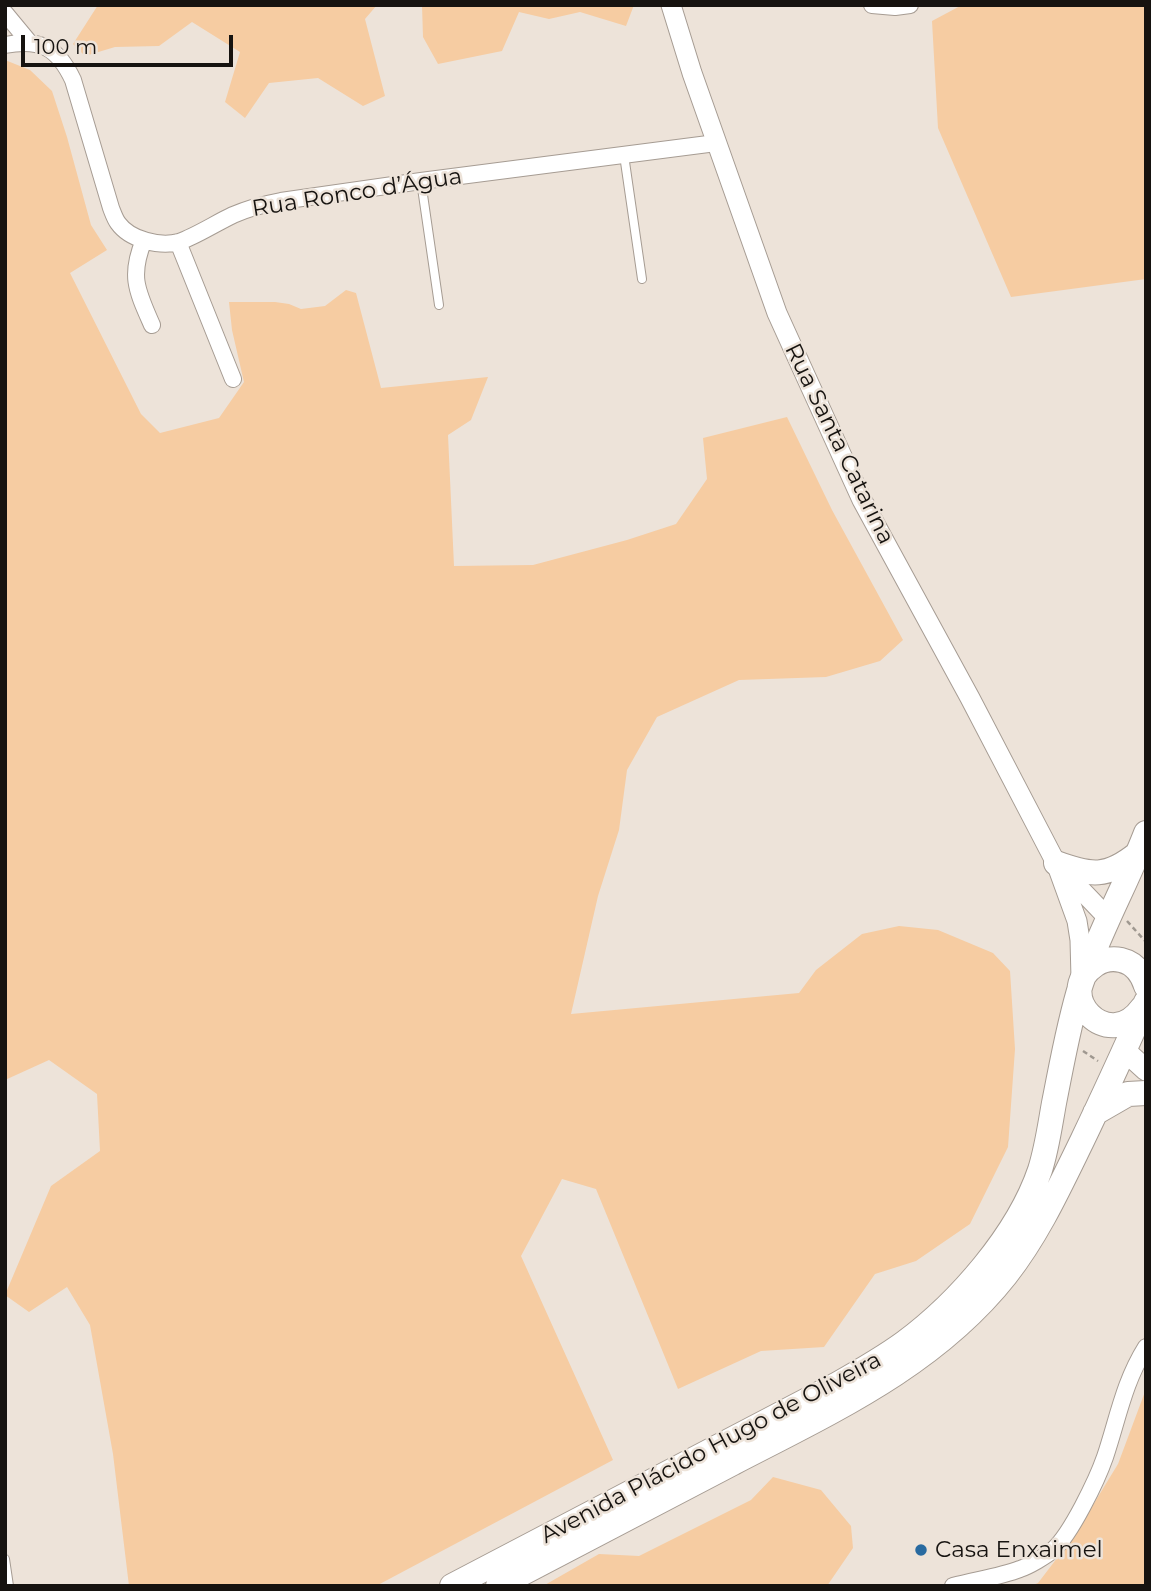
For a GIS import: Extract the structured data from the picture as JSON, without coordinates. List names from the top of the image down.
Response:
{
  "streets": {
    "main road": ["Rua Santa Catarina", "Avenida Plácido Hugo de Oliveira"],
    "street": ["Rua Ronco d’Água"]
  },
  "crossings": [
    ["Rua Ronco d’Água", "Rua Santa Catarina"],
    ["Rua Santa Catarina", "Avenida Plácido Hugo de Oliveira"]
  ],
  "places": ["Casa Enxaimel"],
  "scale_bar": "100 m"
}
